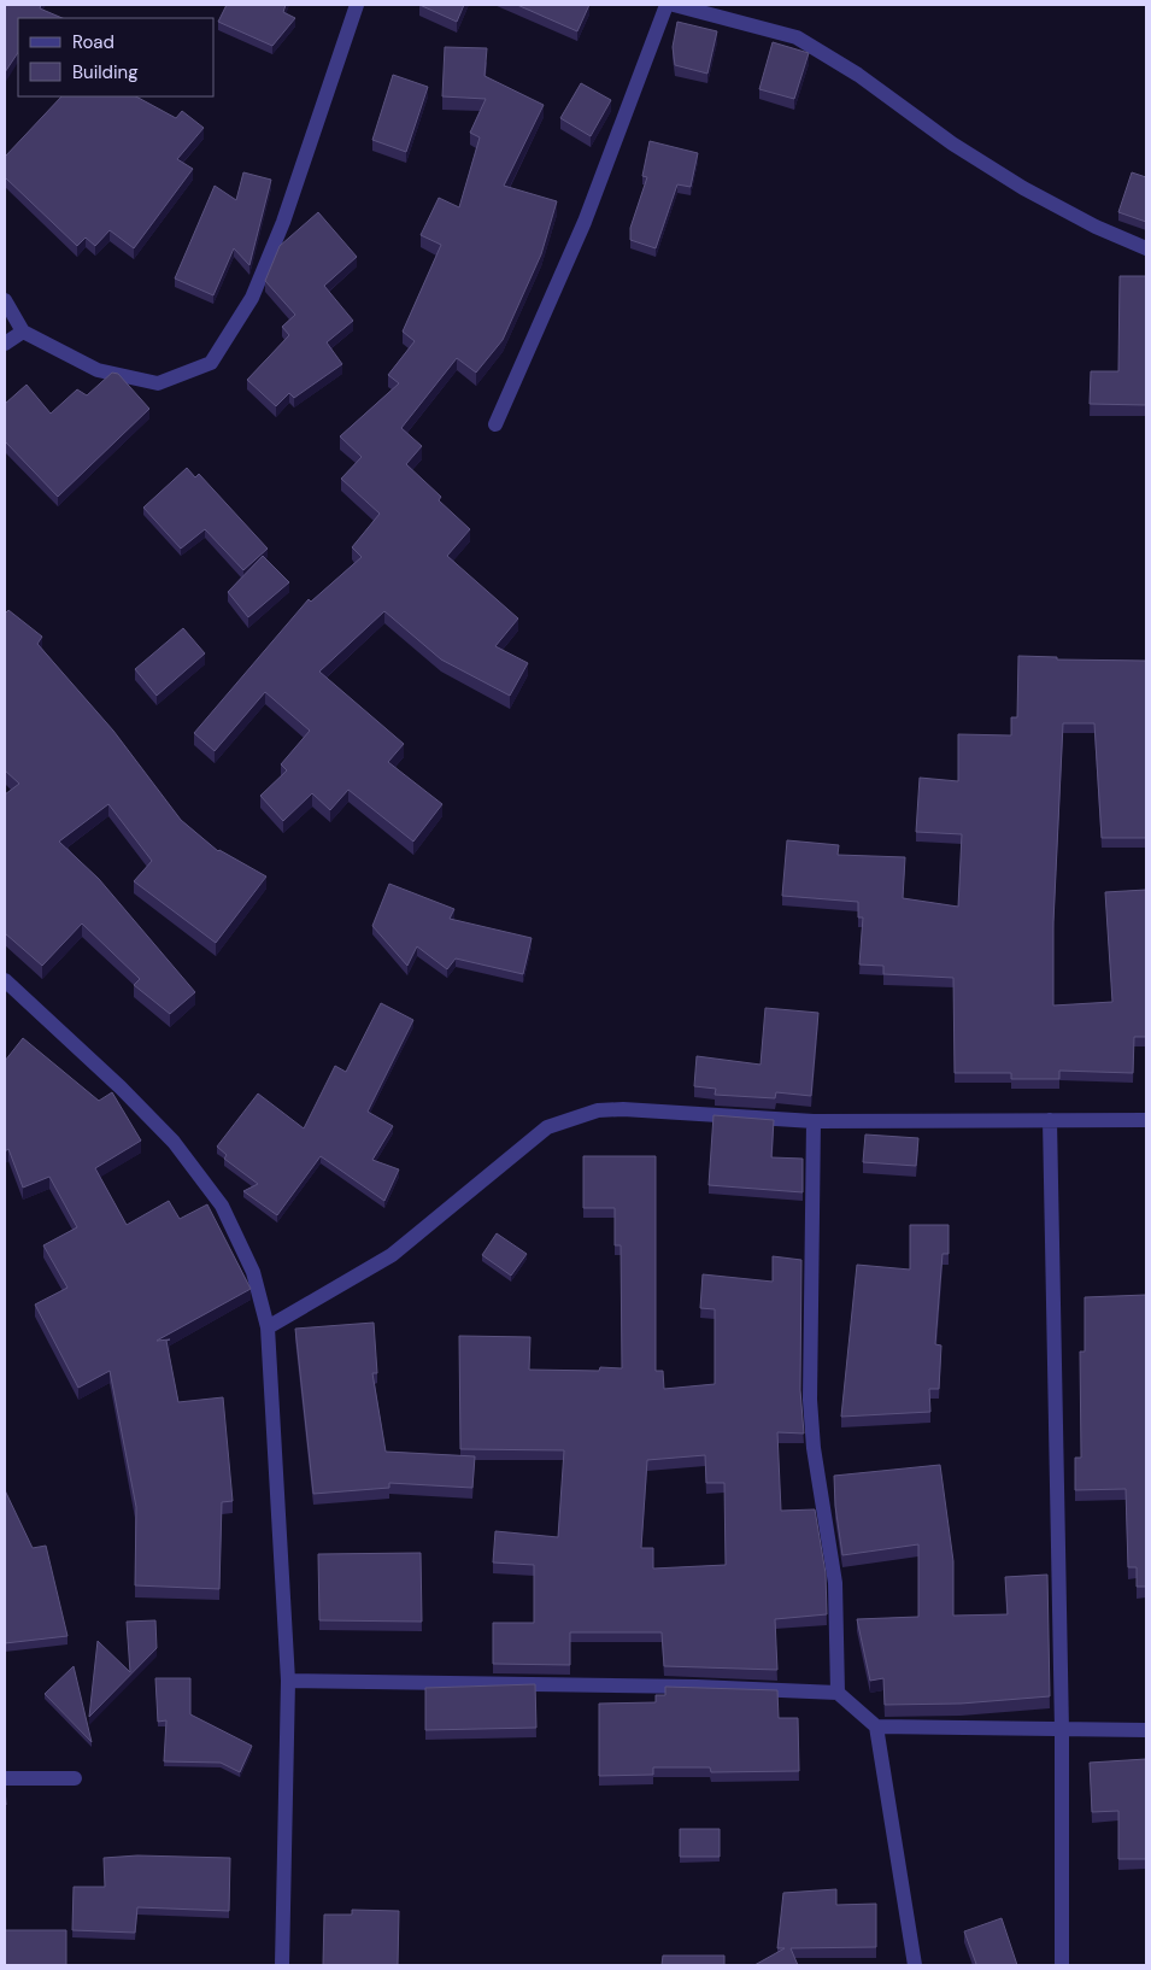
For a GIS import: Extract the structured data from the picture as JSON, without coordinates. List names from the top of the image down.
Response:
{
  "legend": ["Road", "Building"]
}
